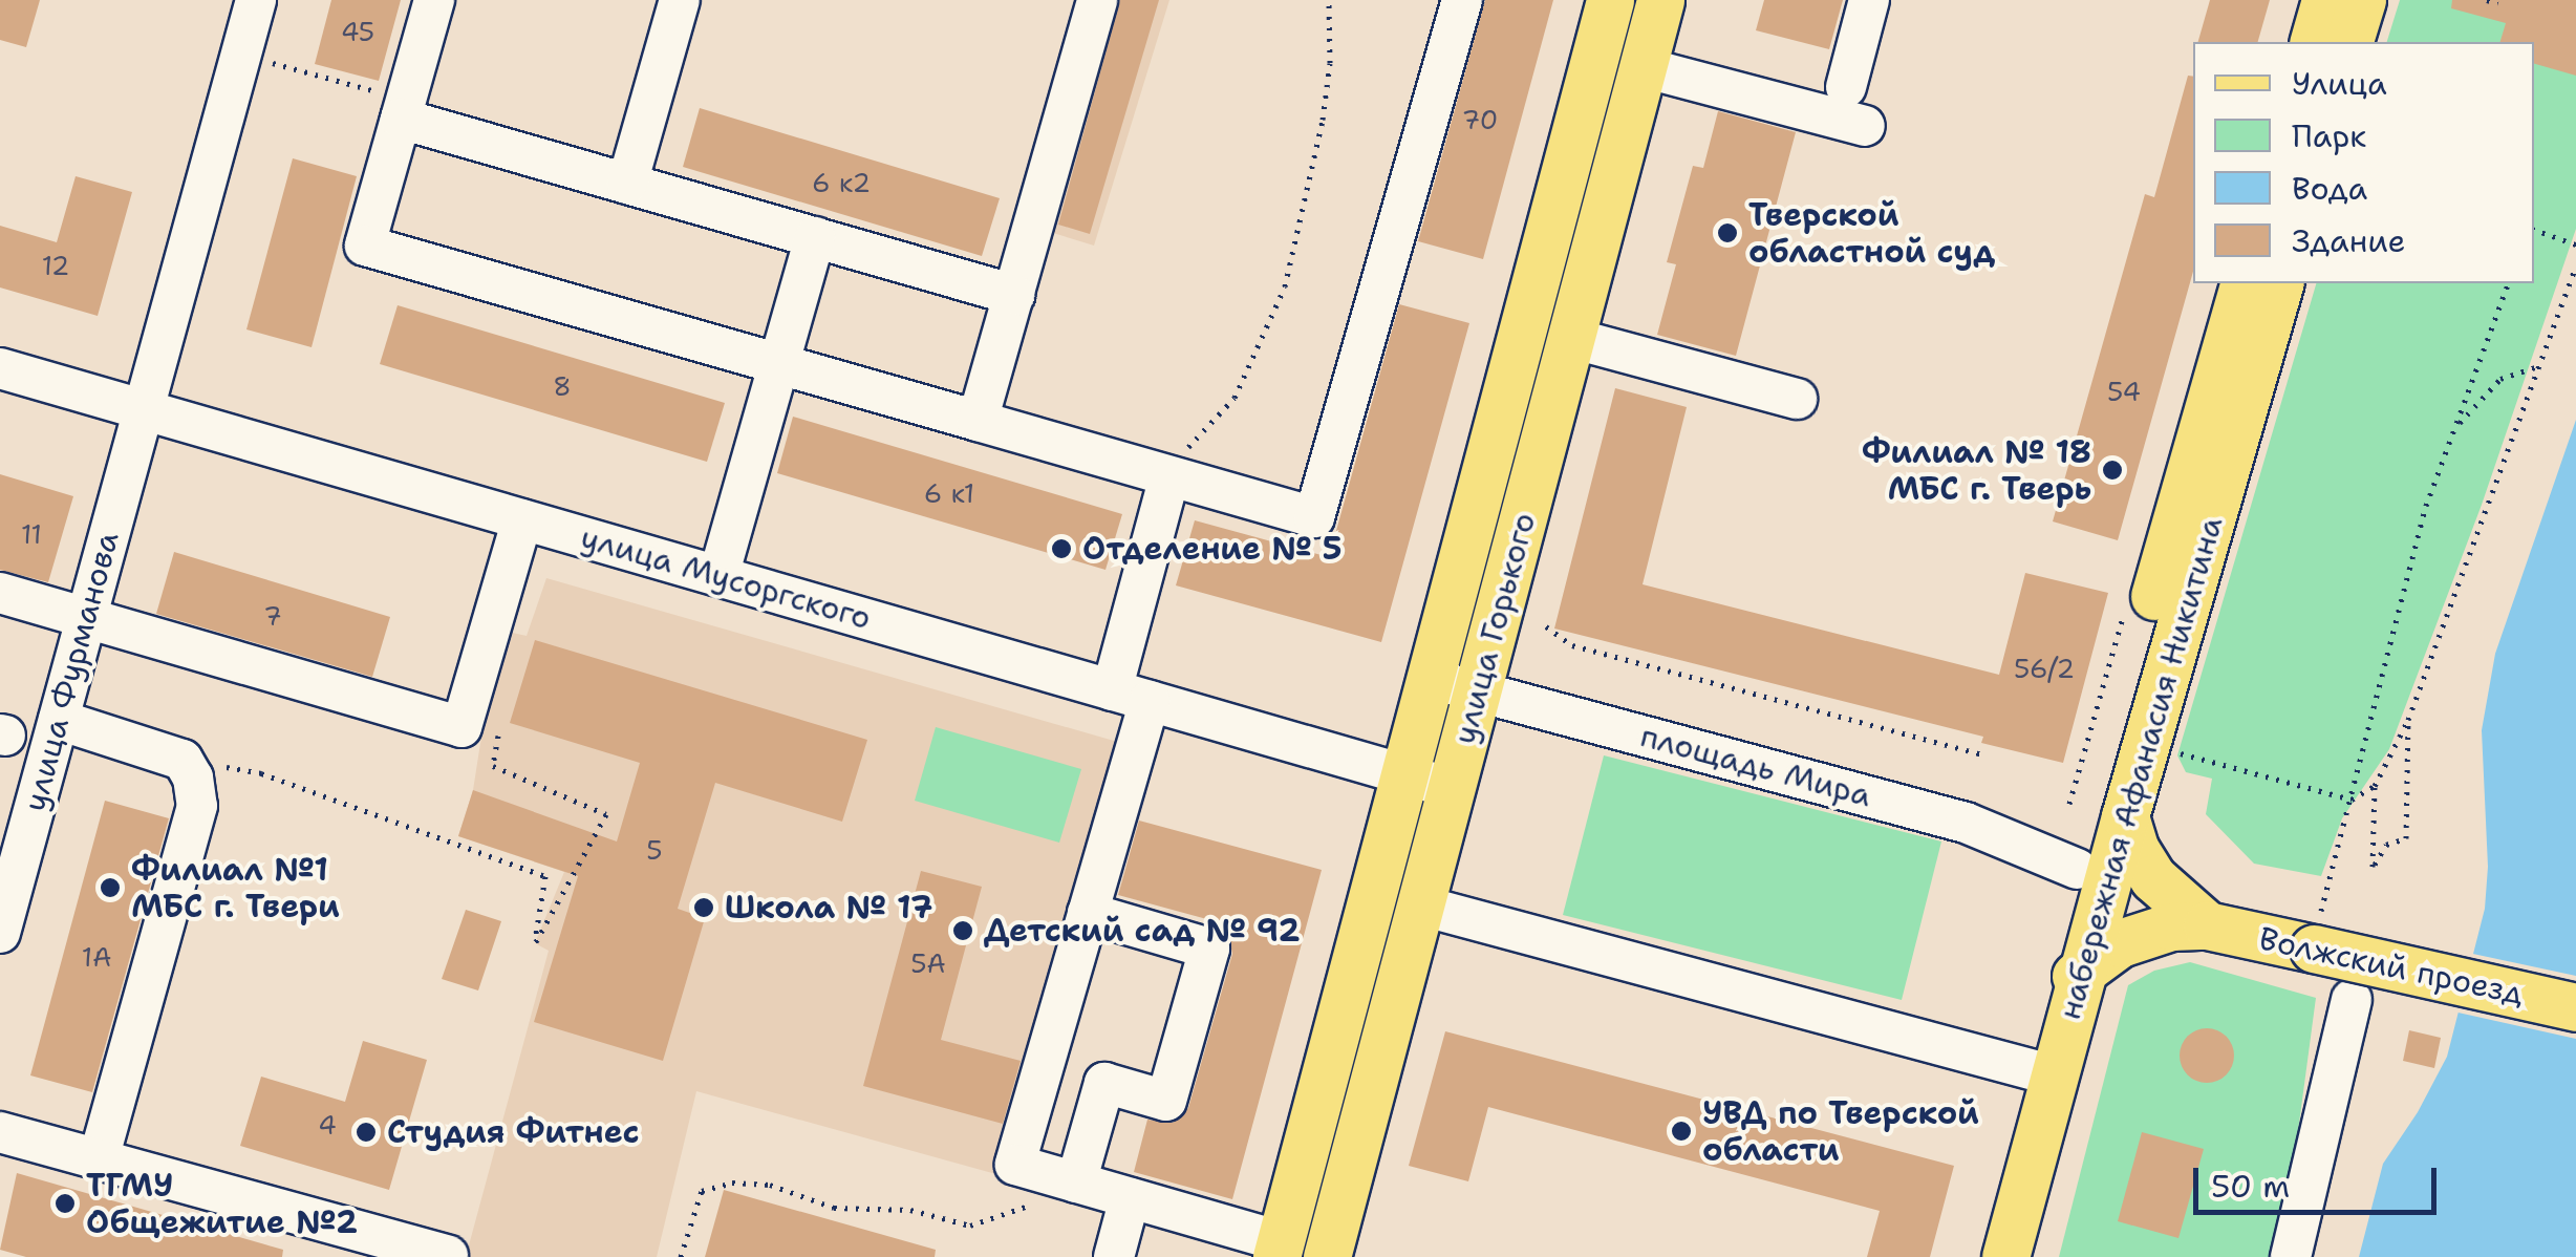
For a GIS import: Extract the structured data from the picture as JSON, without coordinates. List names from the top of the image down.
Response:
{
  "streets": {
    "main road": ["улица Горького", "набережная Афанасия Никитина", "Волжский проезд"],
    "street": ["улица Мусоргского", "улица Фурманова", "площадь Мира"]
  },
  "crossings": [
    ["улица Мусоргского", "улица Горького"],
    ["улица Мусоргского", "улица Фурманова"],
    ["улица Горького", "площадь Мира"],
    ["площадь Мира", "набережная Афанасия Никитина"],
    ["площадь Мира", "Волжский проезд"],
    ["набережная Афанасия Никитина", "Волжский проезд"]
  ],
  "places": [
    "Тверской областной суд",
    "Филиал № 18 МБС г. Тверь",
    "Отделение № 5",
    "Филиал №1 МБС г. Твери",
    "Школа № 17",
    "Детский сад № 92",
    "УВД по Тверской области",
    "Студия Фитнес",
    "ТГМУ Общежитие №2"
  ],
  "house_numbers": [
    "45",
    "70",
    "6 к2",
    "12",
    "8",
    "54",
    "6 к1",
    "11",
    "7",
    "56/2",
    "5",
    "1А",
    "5А",
    "4"
  ],
  "legend": [
    "Улица",
    "Парк",
    "Вода",
    "Здание"
  ],
  "scale_bar": "50 m"
}
